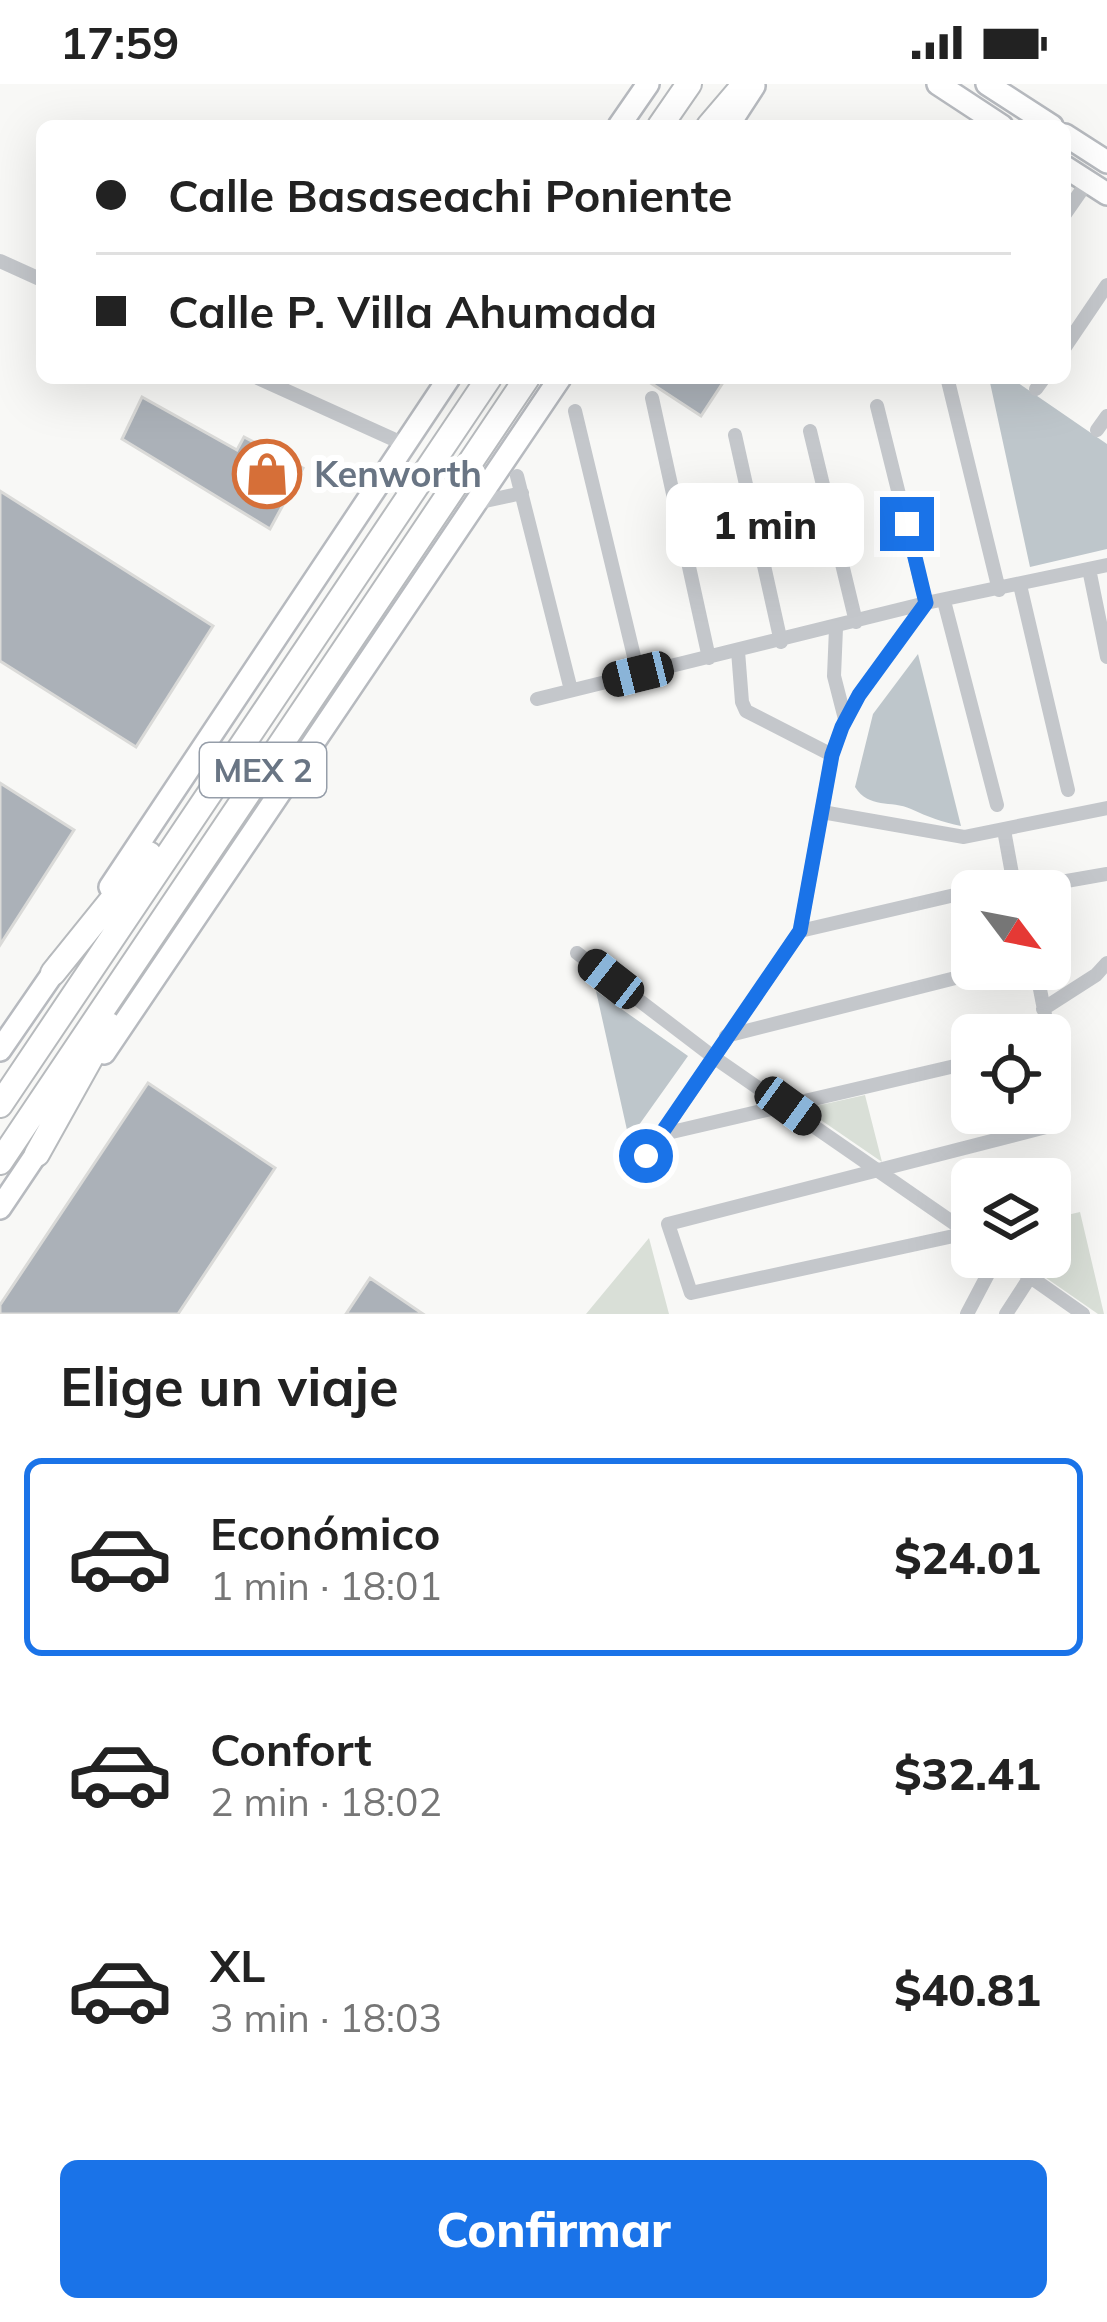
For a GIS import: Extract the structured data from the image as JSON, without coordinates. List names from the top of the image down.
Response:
{
  "streets": {
    "highway": ["MEX 2"]
  },
  "places": {
    "shop": ["Kenworth"]
  },
  "north": "bottom right",
  "page": {
    "status": "17:59",
    "banner": ["Calle Basaseachi Poniente", "Calle P. Villa Ahumada"],
    "bubble": "1 min",
    "heading": "Elige un viaje",
    "list": [
      {
        "name": "Económico",
        "note": "1 min · 18:01",
        "value": "$24.01"
      },
      {
        "name": "Confort",
        "note": "2 min · 18:02",
        "value": "$32.41"
      },
      {
        "name": "XL",
        "note": "3 min · 18:03",
        "value": "$40.81"
      }
    ],
    "buttons": "Confirmar"
  }
}
